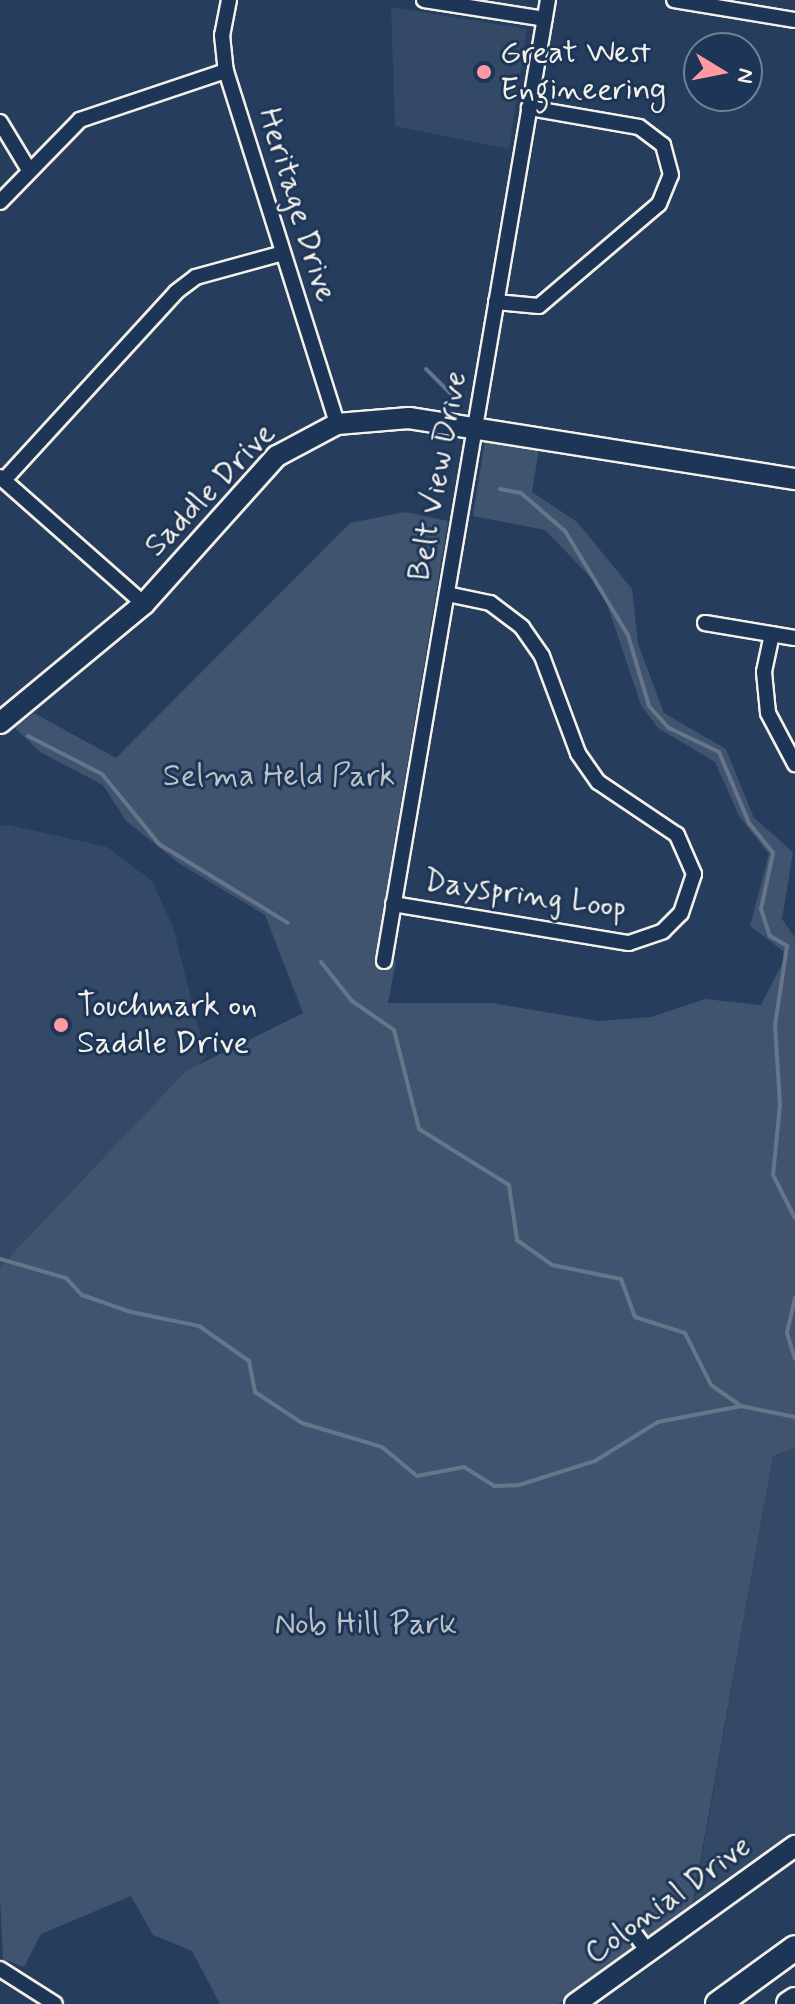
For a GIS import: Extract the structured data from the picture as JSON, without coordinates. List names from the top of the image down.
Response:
{
  "streets": {
    "street": [
      "Heritage Drive",
      "Belt View Drive",
      "Saddle Drive",
      "Dayspring Loop",
      "Colonial Drive"
    ]
  },
  "crossings": [
    ["Heritage Drive", "Saddle Drive"],
    ["Belt View Drive", "Saddle Drive"],
    ["Belt View Drive", "Dayspring Loop"]
  ],
  "parks": ["Selma Held Park", "Nob Hill Park"],
  "places": ["Great West Engineering", "Touchmark on Saddle Drive"],
  "north": "right"
}
